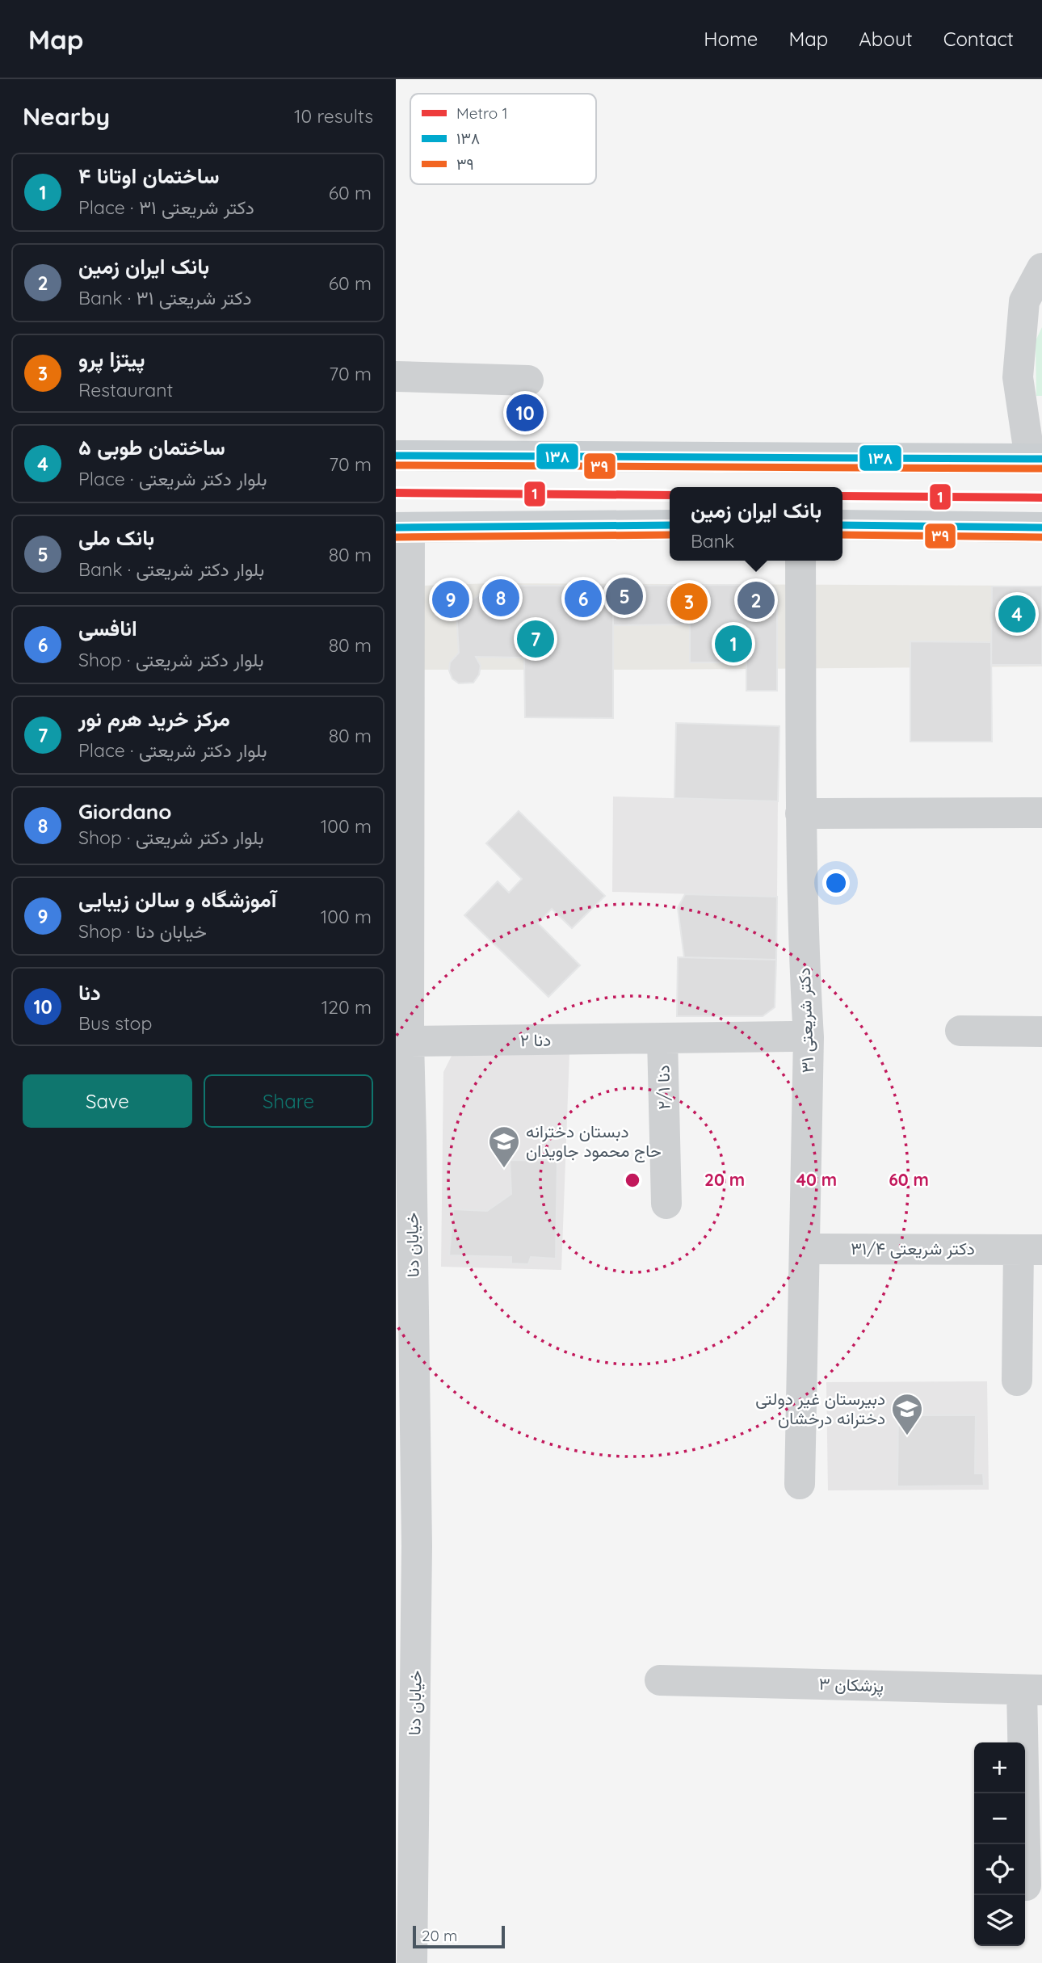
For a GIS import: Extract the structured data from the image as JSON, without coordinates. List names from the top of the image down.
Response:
{
  "streets": {
    "street": [
      "۳۱ دکتر شریعتی",
      "۲ دنا",
      "۲/۱ دنا",
      "خیابان دنا",
      "۳۱/۴ دکتر شریعتی",
      "۳ پزشکان"
    ]
  },
  "crossings": [
    ["۳۱ دکتر شریعتی", "۳۱/۴ دکتر شریعتی"],
    ["۲ دنا", "۲/۱ دنا"],
    ["۲ دنا", "خیابان دنا"]
  ],
  "places": {
    "school or university": ["دبستان دخترانه حاج محمود جاویدان", "دبیرستان غیر دولتی دخترانه درخشان"]
  },
  "lines": ["transit line ۱۳۸", "transit line ۳۹", "metro line 1"],
  "legend": ["Metro 1", "۱۳۸", "۳۹"],
  "scale_bar": "20 m",
  "page": {
    "header": "Map",
    "nav": [
      "Home",
      "Map",
      "About",
      "Contact"
    ],
    "heading": ["Nearby", "10 results"],
    "list": [
      {
        "mark": "1",
        "name": "ساختمان اوتانا ۴",
        "note": "Place · ۳۱ دکتر شریعتی",
        "value": "60 m"
      },
      {
        "mark": "2",
        "name": "بانک ایران زمین",
        "note": "Bank · ۳۱ دکتر شریعتی",
        "value": "60 m"
      },
      {
        "mark": "3",
        "name": "پیتزا پرو",
        "note": "Restaurant",
        "value": "70 m"
      },
      {
        "mark": "4",
        "name": "ساختمان طوبی ۵",
        "note": "Place · بلوار دکتر شریعتی",
        "value": "70 m"
      },
      {
        "mark": "5",
        "name": "بانک ملی",
        "note": "Bank · بلوار دکتر شریعتی",
        "value": "80 m"
      },
      {
        "mark": "6",
        "name": "انافسی",
        "note": "Shop · بلوار دکتر شریعتی",
        "value": "80 m"
      },
      {
        "mark": "7",
        "name": "مرکز خرید هرم نور",
        "note": "Place · بلوار دکتر شریعتی",
        "value": "80 m"
      },
      {
        "mark": "8",
        "name": "Giordano",
        "note": "Shop · بلوار دکتر شریعتی",
        "value": "100 m"
      },
      {
        "mark": "9",
        "name": "آموزشگاه و سالن زیبایی",
        "note": "Shop · خیابان دنا",
        "value": "100 m"
      },
      {
        "mark": "10",
        "name": "دنا",
        "note": "Bus stop",
        "value": "120 m"
      }
    ],
    "pins": [
      "10",
      "5",
      "8",
      "6",
      "9",
      "2",
      "3",
      "4",
      "7",
      "1"
    ],
    "popup": ["بانک ایران زمین", "Bank"],
    "buttons": ["Save", "Share"],
    "map_buttons": ["+", "−"],
    "scale": "20 m"
  },
  "rings": ["20 m", "40 m", "60 m"]
}
